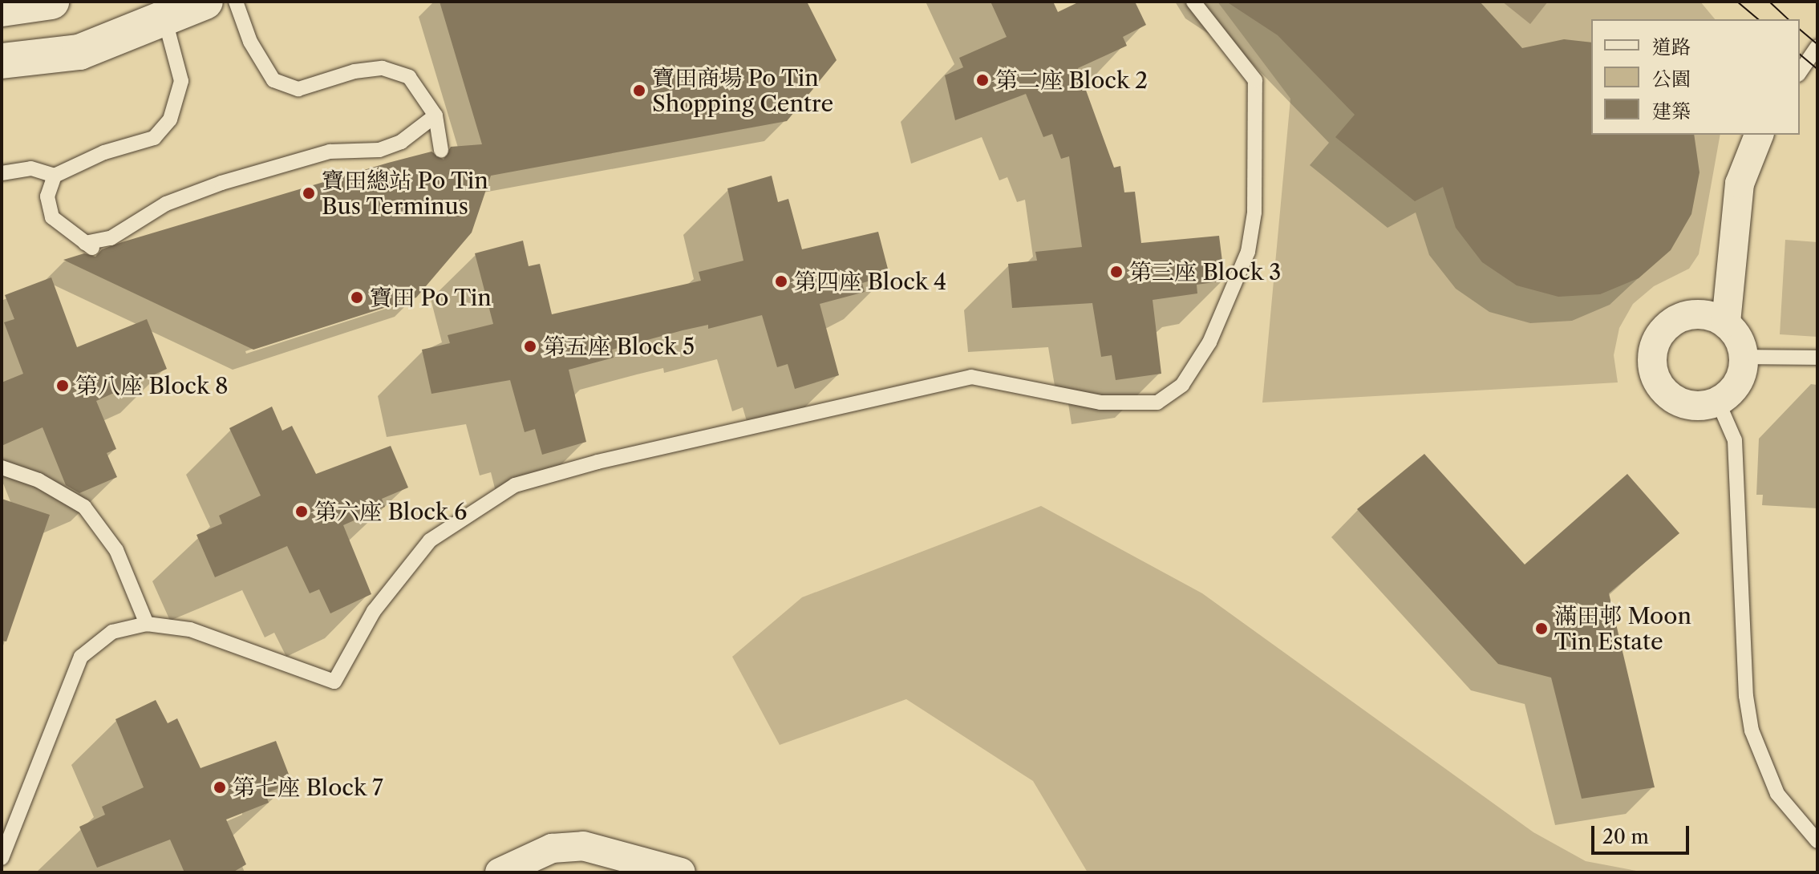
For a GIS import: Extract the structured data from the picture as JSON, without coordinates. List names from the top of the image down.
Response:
{
  "places": [
    "第二座 Block 2",
    "寶田商場 Po Tin Shopping Centre",
    "寶田總站 Po Tin Bus Terminus",
    "第三座 Block 3",
    "第四座 Block 4",
    "寶田 Po Tin",
    "第五座 Block 5",
    "第八座 Block 8",
    "第六座 Block 6",
    "滿田邨 Moon Tin Estate",
    "第七座 Block 7"
  ],
  "legend": ["道路", "公園", "建築"],
  "scale_bar": "20 m"
}
